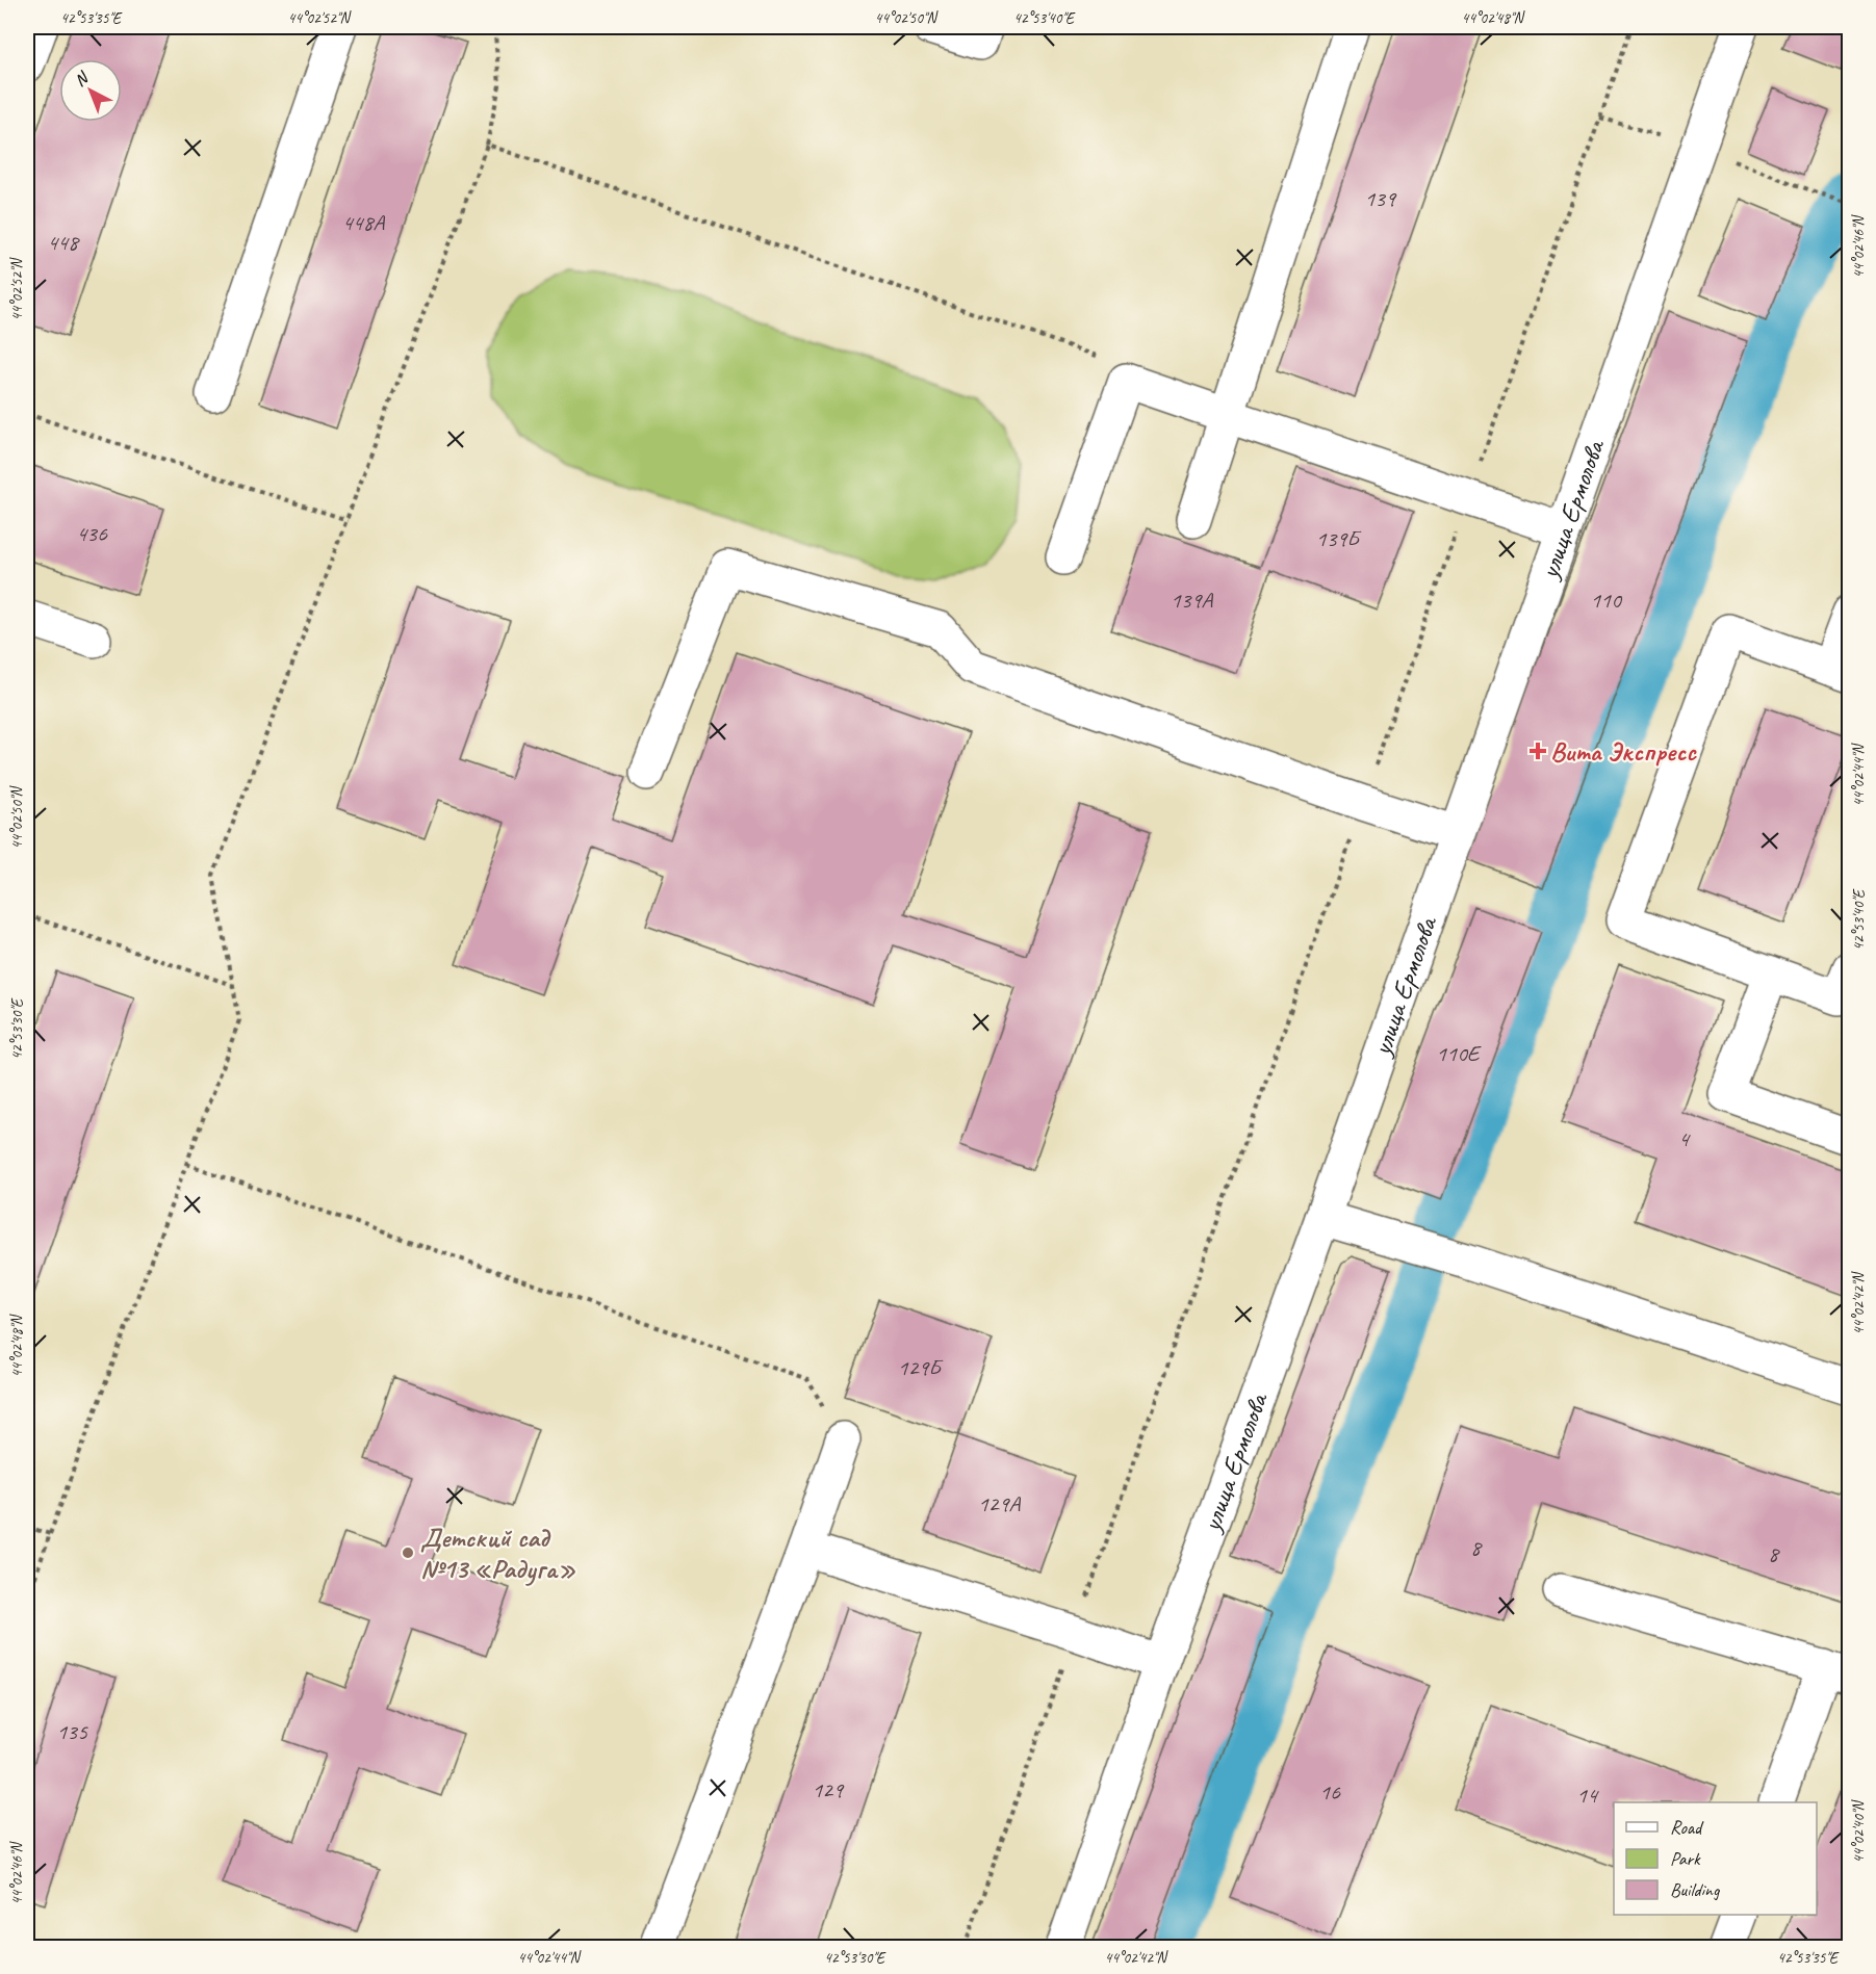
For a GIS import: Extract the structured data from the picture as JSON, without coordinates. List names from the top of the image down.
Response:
{
  "streets": {
    "street": ["улица Ермолова"]
  },
  "places": {
    "health": ["Вита Экспресс"],
    "other": ["Детский сад №13 «Радуга»"]
  },
  "house_numbers": [
    "139",
    "448А",
    "448",
    "436",
    "139Б",
    "139А",
    "110",
    "110Е",
    "4",
    "129Б",
    "129А",
    "8",
    "8",
    "135",
    "129",
    "16",
    "14"
  ],
  "legend": ["Road", "Park", "Building"],
  "north": "top left",
  "coordinates": [
    "42°53'35\"E",
    "44°02'52\"N",
    "44°02'50\"N",
    "42°53'40\"E",
    "44°02'48\"N",
    "44°02'46\"N",
    "44°02'44\"N",
    "42°53'30\"E",
    "44°02'42\"N",
    "44°02'40\"N"
  ]
}
